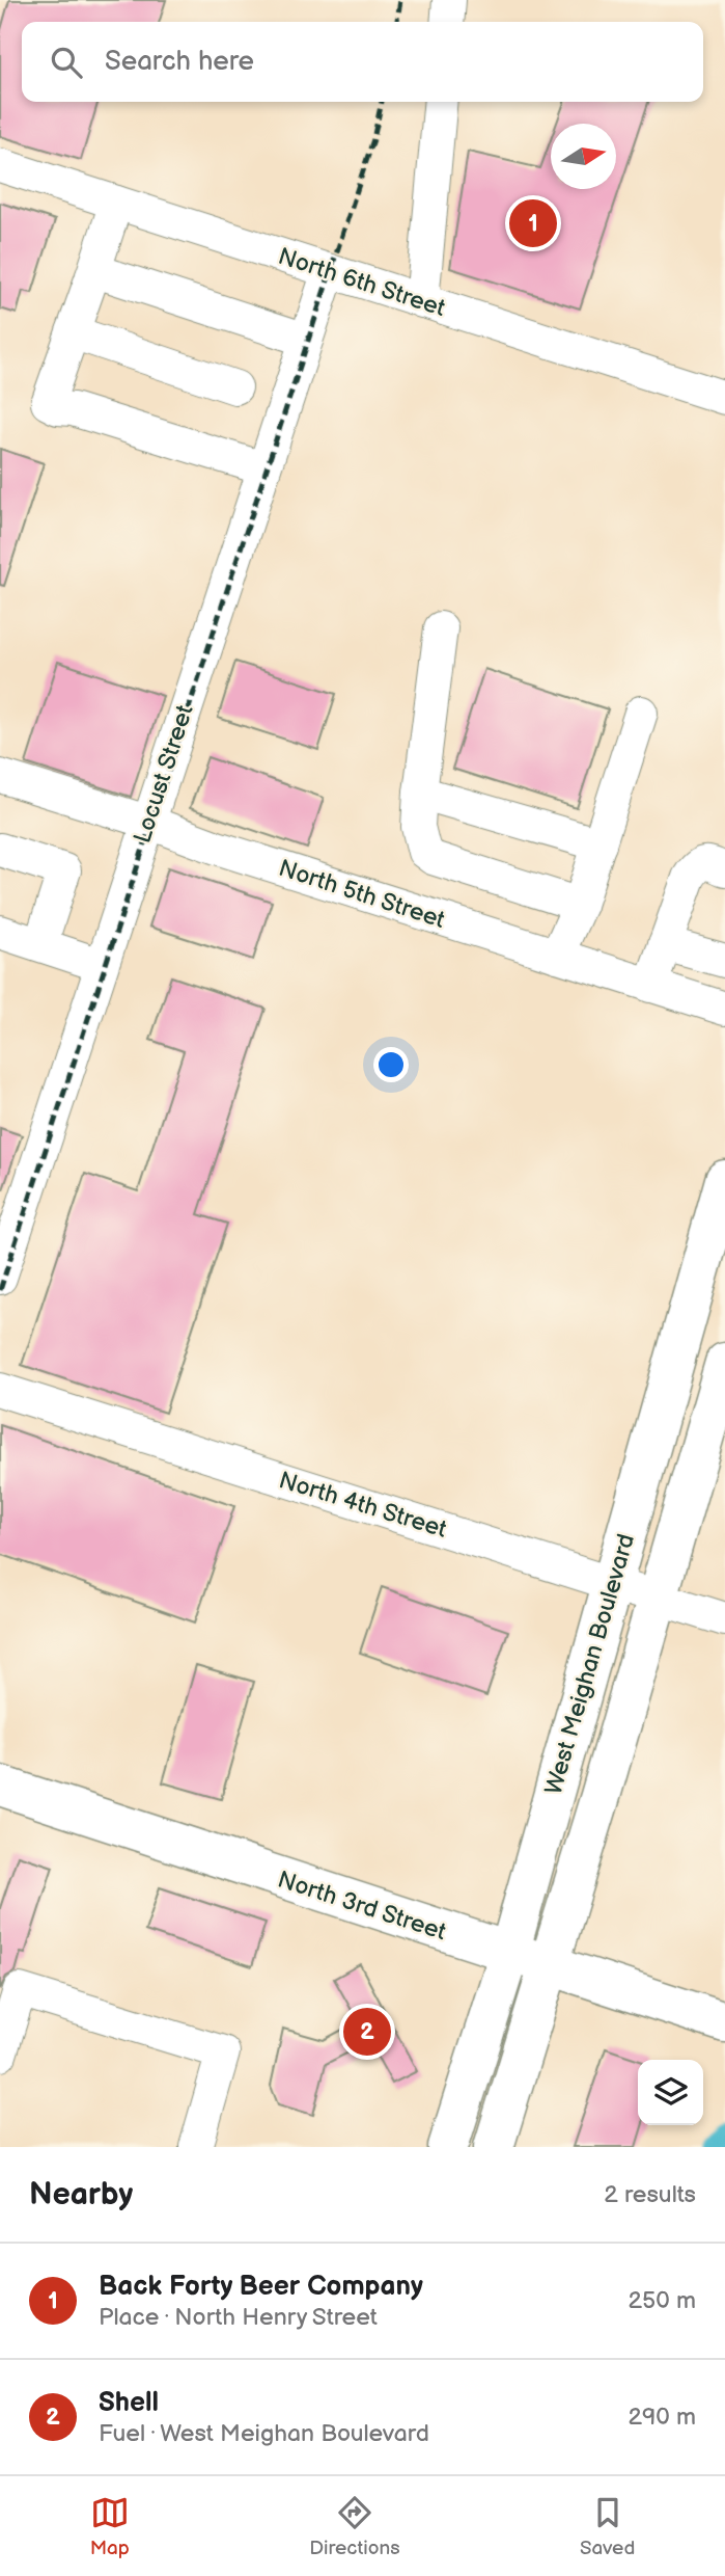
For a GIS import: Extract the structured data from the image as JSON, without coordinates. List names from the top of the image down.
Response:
{
  "streets": {
    "main road": ["West Meighan Boulevard", "North 3rd Street"],
    "street": [
      "North 6th Street",
      "Locust Street",
      "North 5th Street",
      "North 4th Street"
    ]
  },
  "crossings": [
    ["North 6th Street", "Locust Street"],
    ["Locust Street", "North 5th Street"],
    ["North 4th Street", "West Meighan Boulevard"],
    ["West Meighan Boulevard", "North 3rd Street"]
  ],
  "north": "right",
  "page": {
    "search": "Search here",
    "pins": ["1", "2"],
    "heading": ["Nearby", "2 results"],
    "list": [
      {
        "mark": "1",
        "name": "Back Forty Beer Company",
        "note": "Place · North Henry Street",
        "value": "250 m"
      },
      {
        "mark": "2",
        "name": "Shell",
        "note": "Fuel · West Meighan Boulevard",
        "value": "290 m"
      }
    ],
    "nav": ["Map", "Directions", "Saved"]
  }
}
